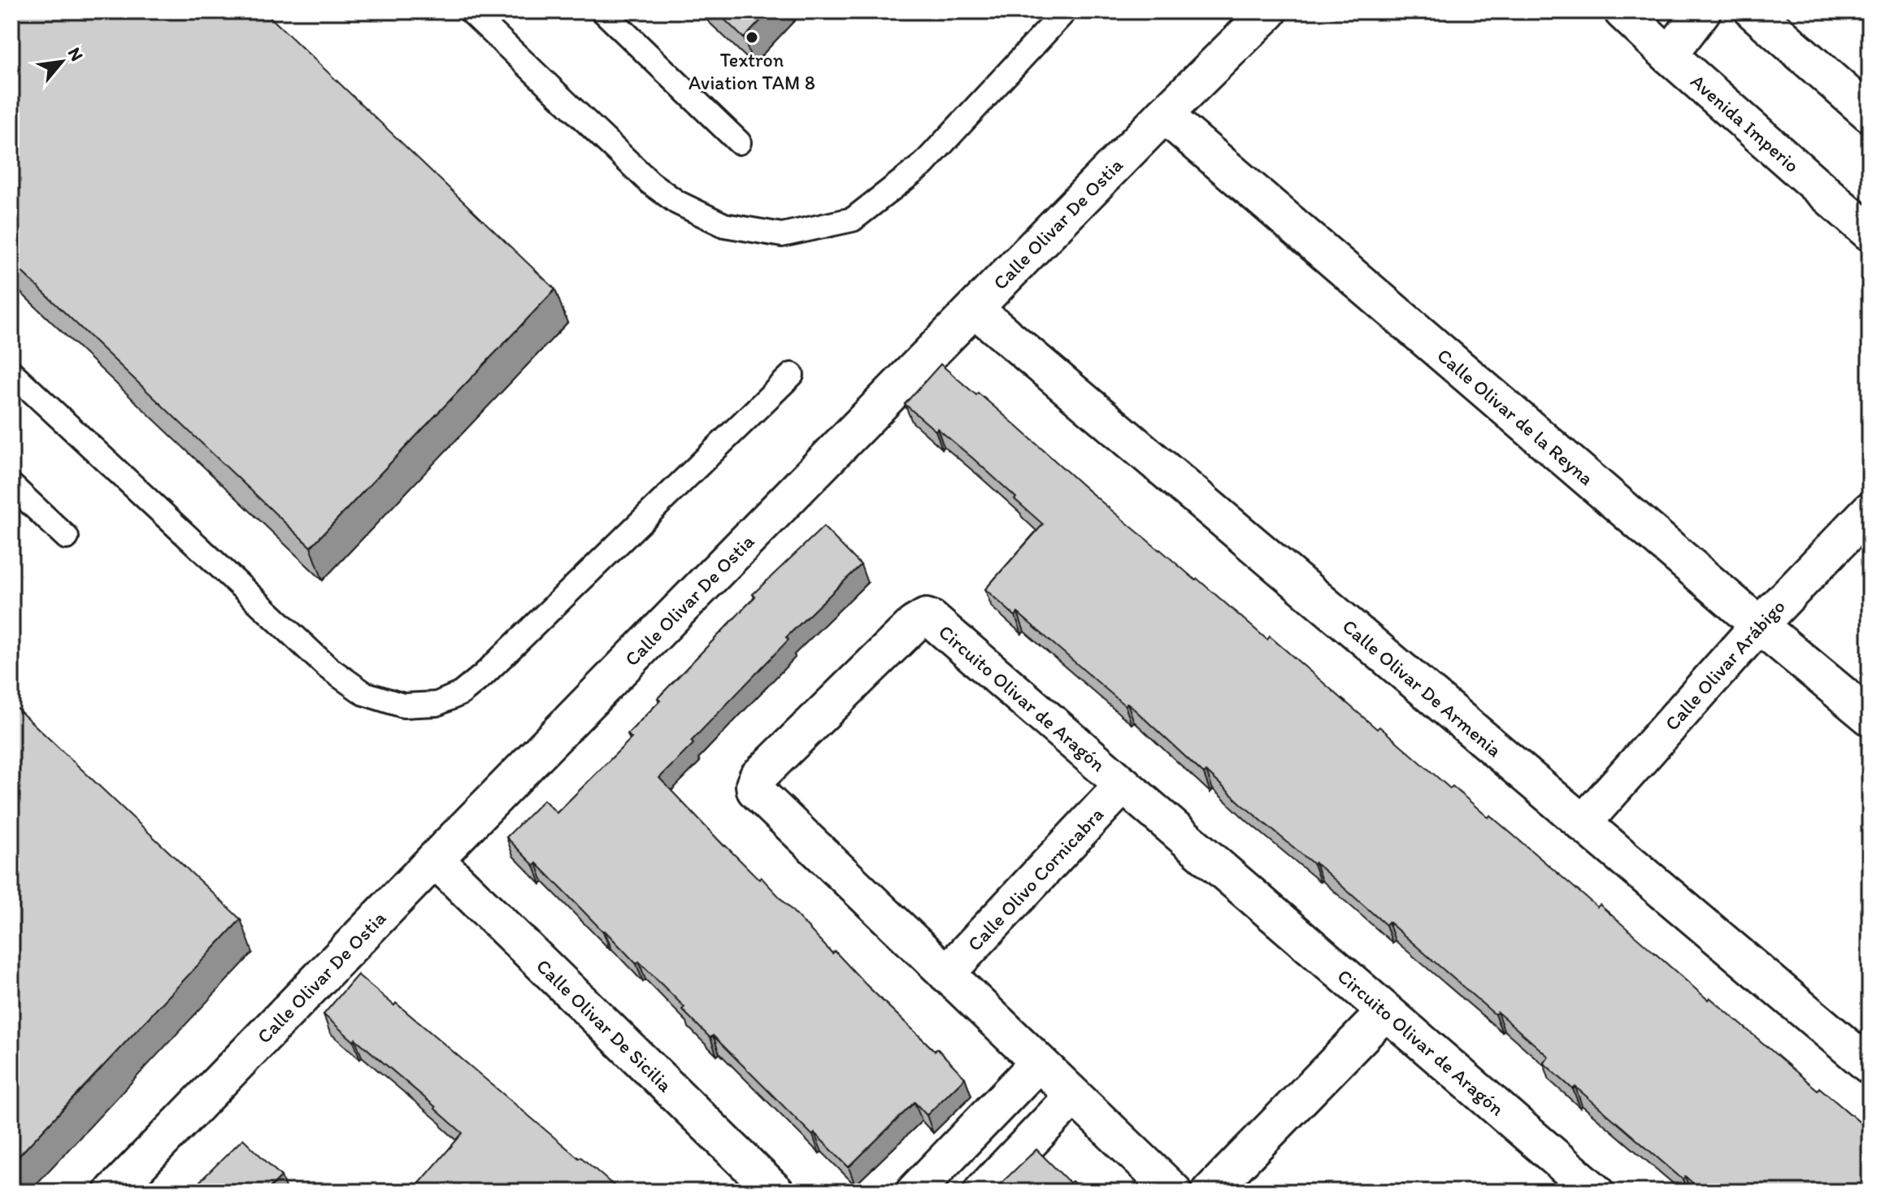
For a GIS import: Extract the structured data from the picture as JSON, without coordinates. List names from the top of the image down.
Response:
{
  "streets": {
    "street": [
      "Avenida Imperio",
      "Calle Olivar De Ostia",
      "Calle Olivar de la Reyna",
      "Calle Olivar Arábigo",
      "Calle Olivar De Armenia",
      "Circuito Olivar de Aragón",
      "Calle Olivo Cornicabra",
      "Calle Olivar De Sicilia"
    ]
  },
  "crossings": [
    ["Calle Olivar De Ostia", "Calle Olivar de la Reyna"],
    ["Calle Olivar De Ostia", "Calle Olivar De Armenia"],
    ["Calle Olivar De Ostia", "Calle Olivar De Sicilia"],
    ["Calle Olivar de la Reyna", "Calle Olivar Arábigo"],
    ["Calle Olivar Arábigo", "Calle Olivar De Armenia"],
    ["Circuito Olivar de Aragón", "Calle Olivo Cornicabra"]
  ],
  "places": ["Textron Aviation TAM 8"],
  "north": "top right"
}
